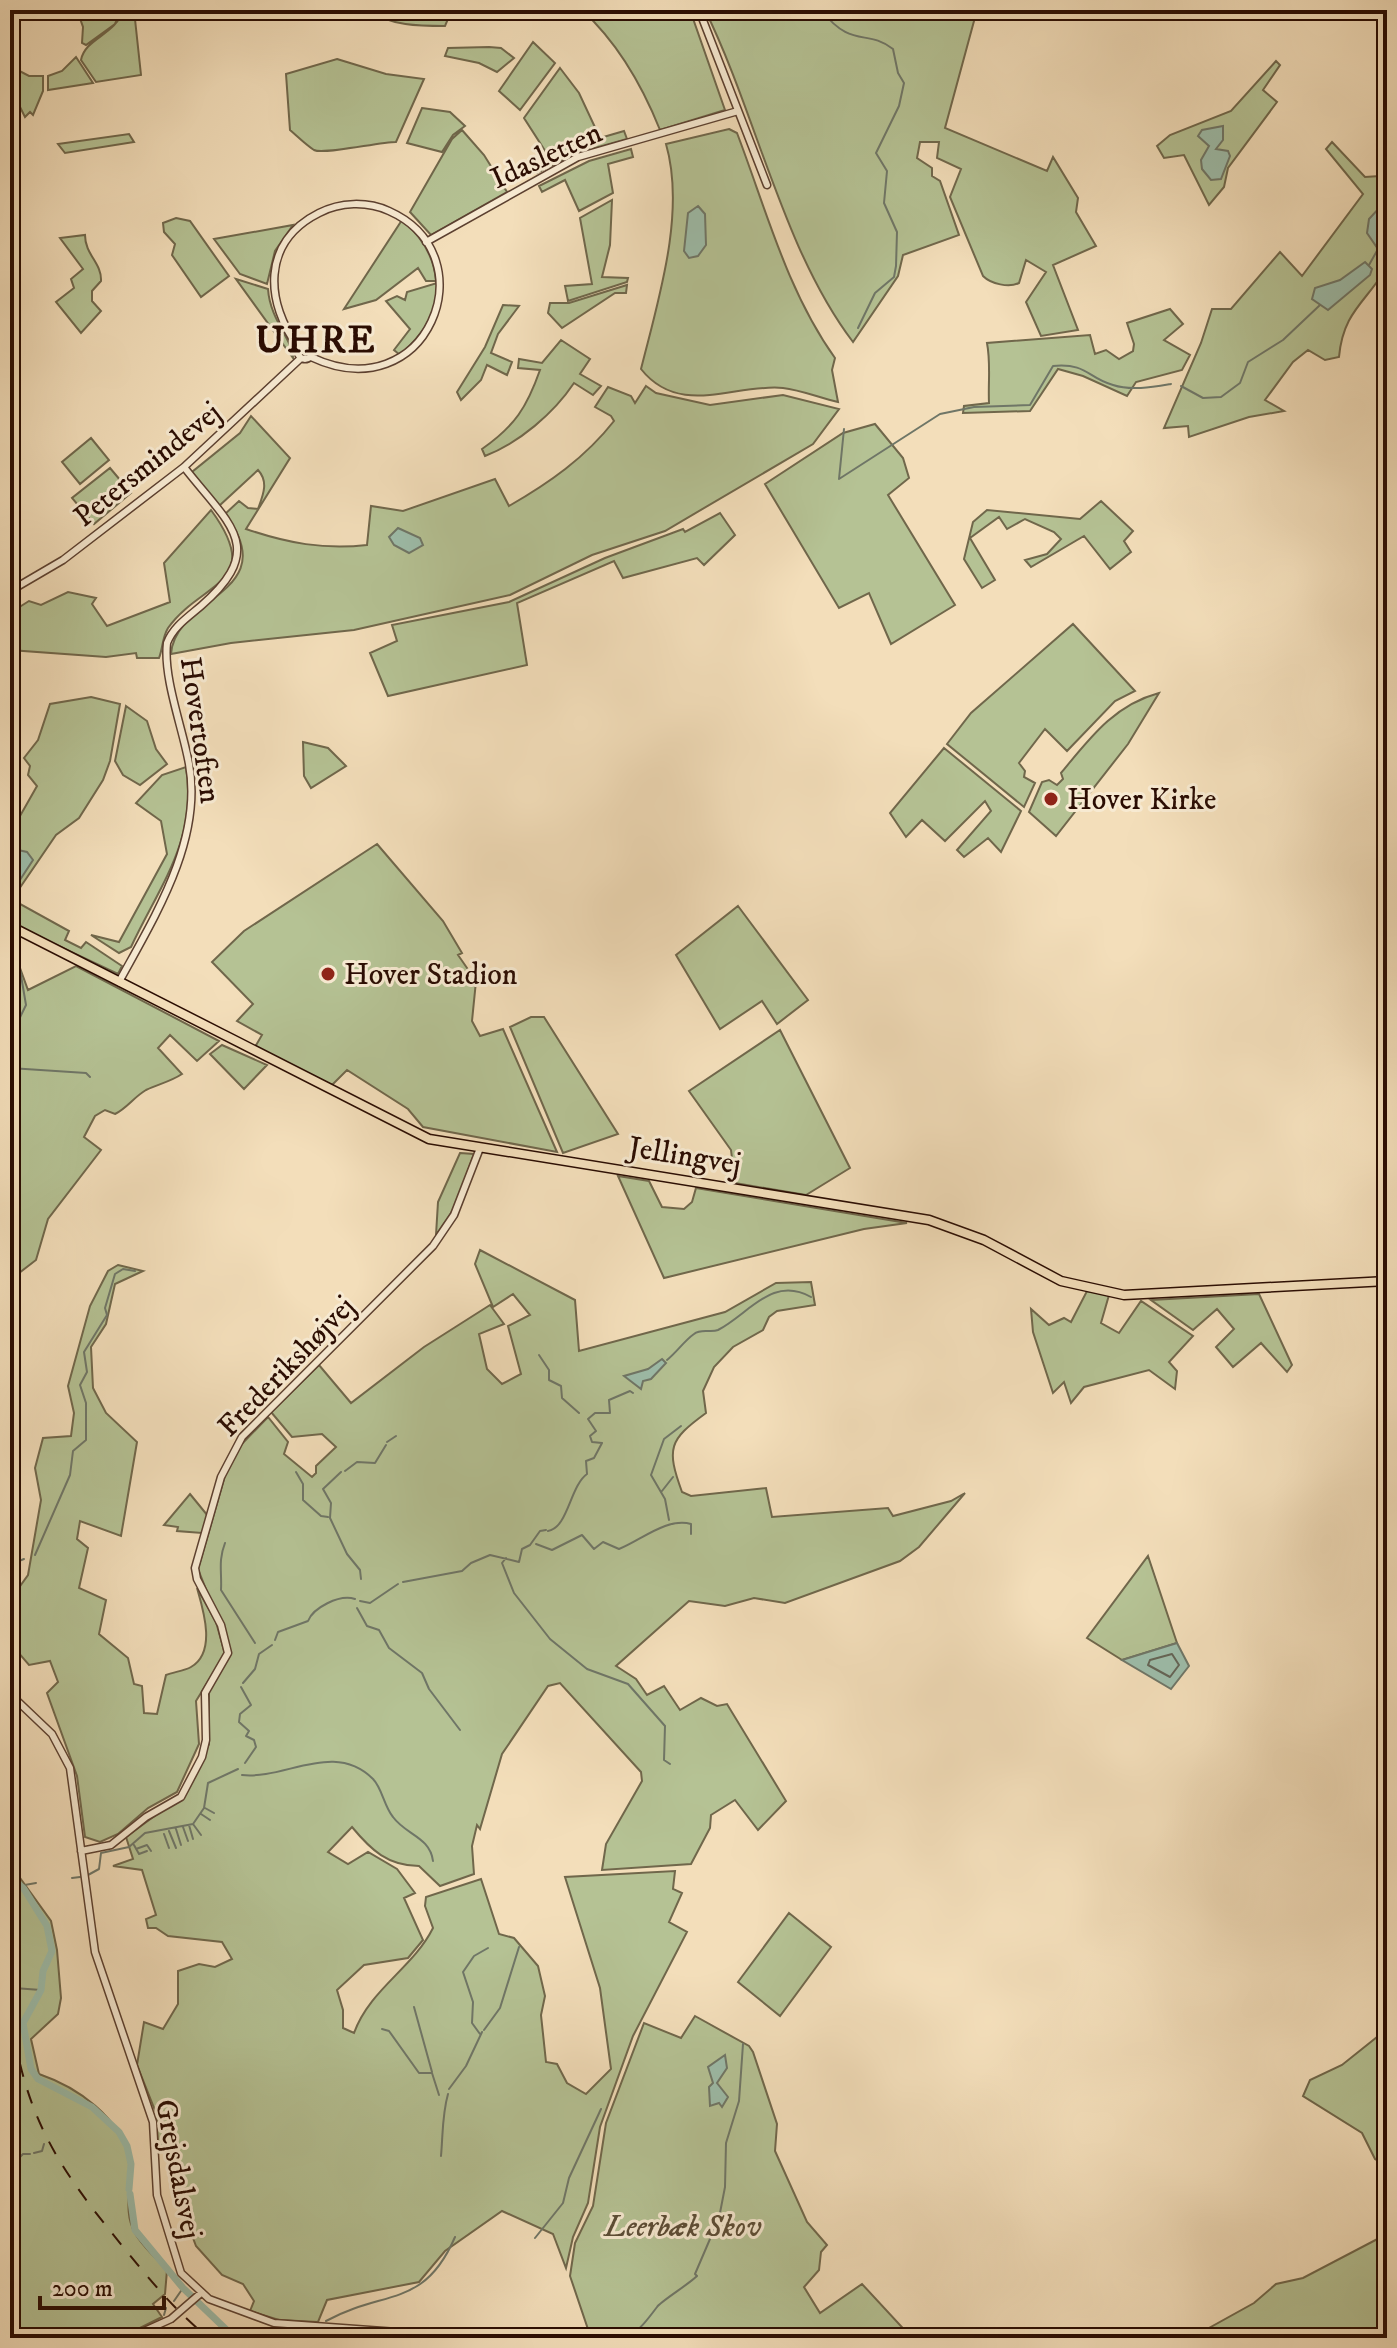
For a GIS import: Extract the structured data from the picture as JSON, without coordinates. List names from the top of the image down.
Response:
{
  "streets": {
    "main road": ["Jellingvej"],
    "street": [
      "Idasletten",
      "Petersmindevej",
      "Hovertoften",
      "Frederikshøjvej",
      "Grejsdalsvej"
    ]
  },
  "crossings": [
    ["Petersmindevej", "Hovertoften"],
    ["Hovertoften", "Jellingvej"],
    ["Jellingvej", "Frederikshøjvej"],
    ["Frederikshøjvej", "Grejsdalsvej"]
  ],
  "districts": ["UHRE"],
  "parks": ["Leerbæk Skov"],
  "places": ["Hover Kirke", "Hover Stadion"],
  "scale_bar": "200 m"
}
